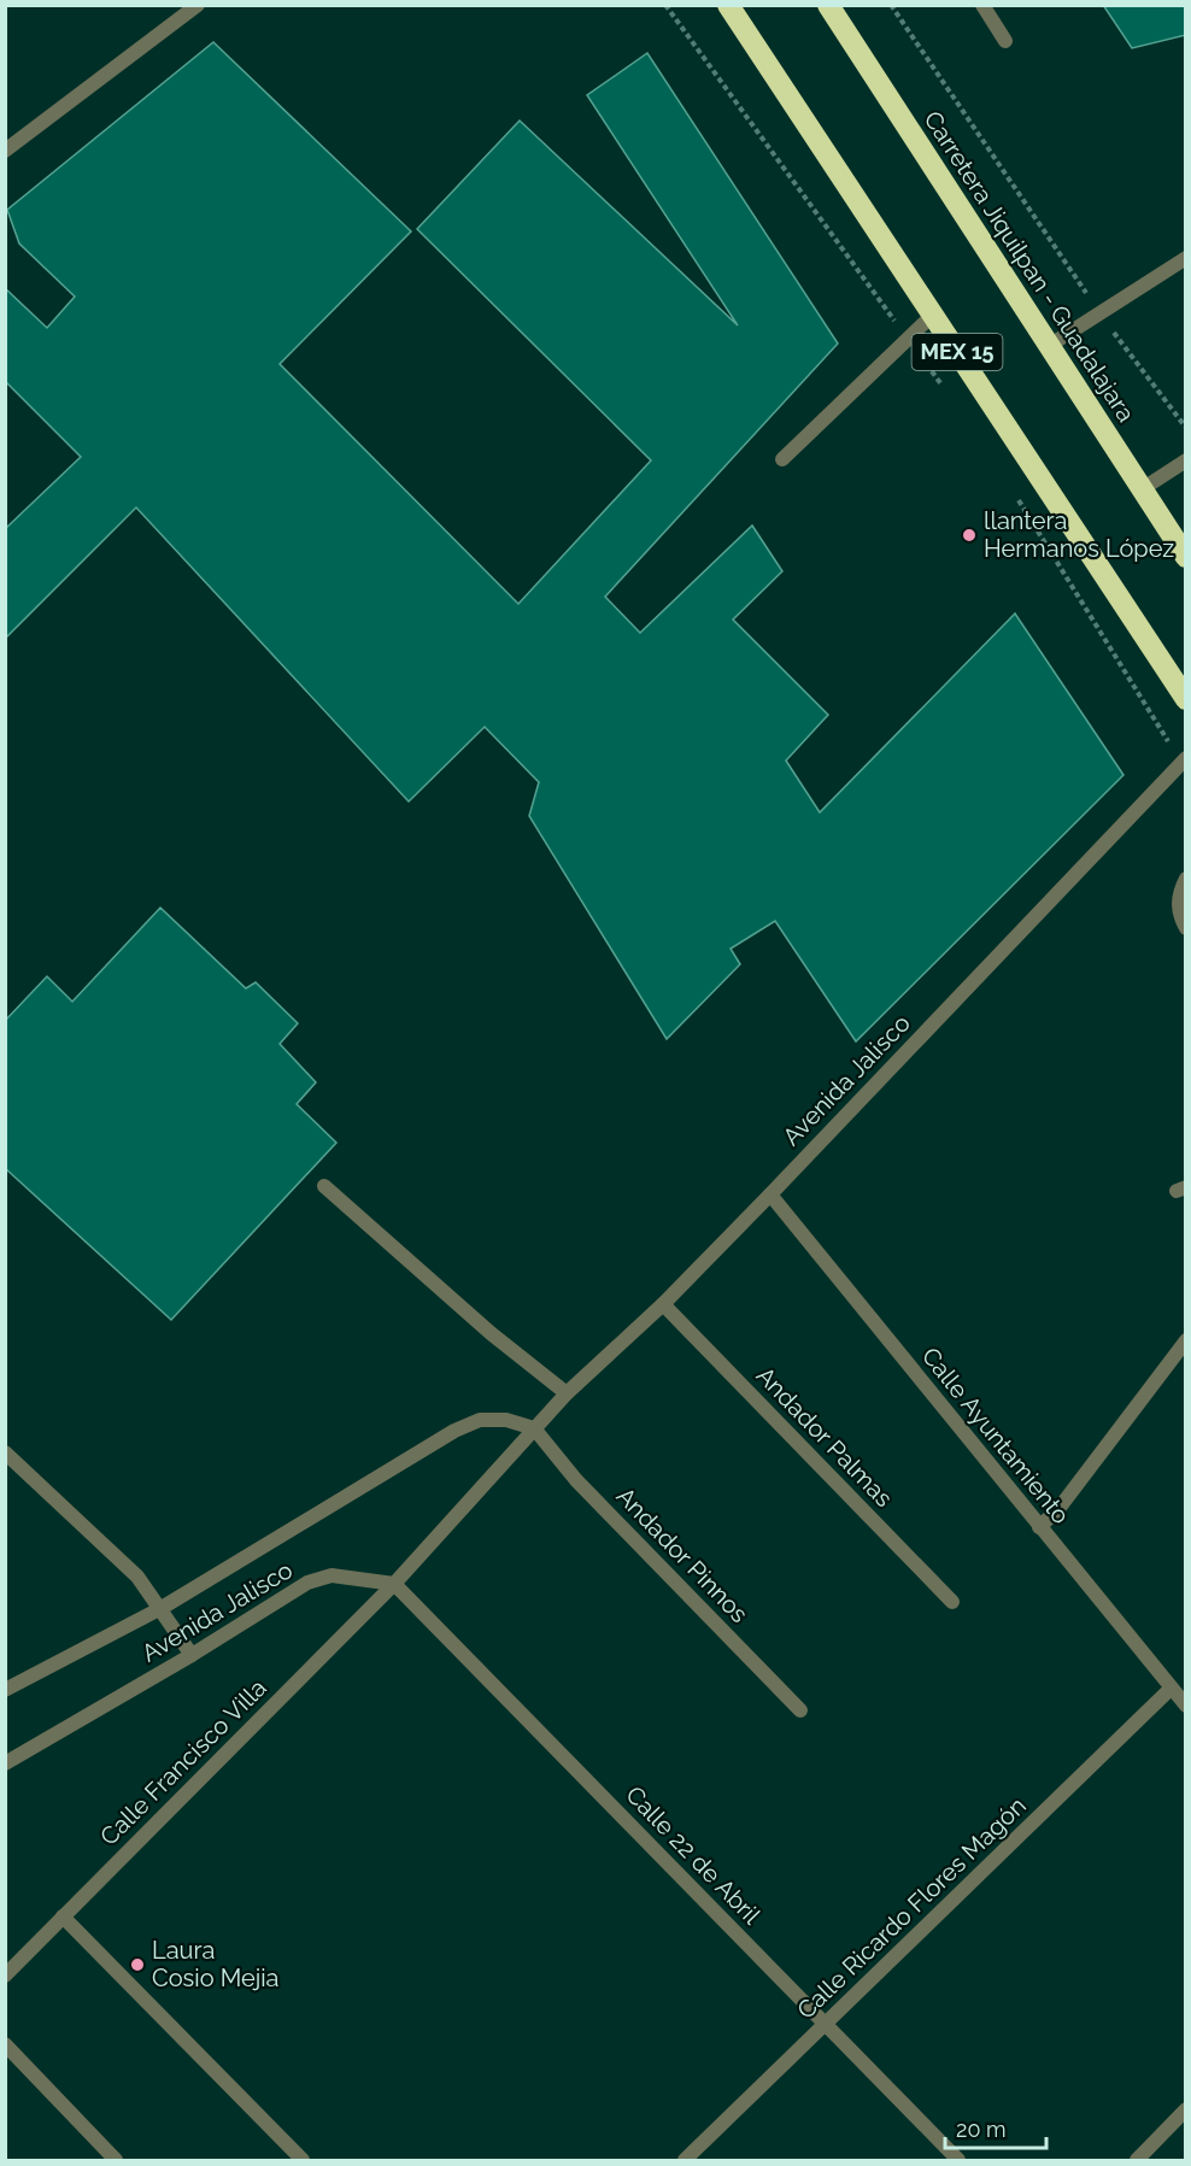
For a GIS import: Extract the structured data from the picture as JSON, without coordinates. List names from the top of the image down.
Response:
{
  "streets": {
    "highway": ["Carretera Jiquilpan - Guadalajara", "MEX 15"],
    "street": [
      "Avenida Jalisco",
      "Calle Ayuntamiento",
      "Andador Palmas",
      "Andador Pinnos",
      "Calle Francisco Villa",
      "Calle 22 de Abril",
      "Calle Ricardo Flores Magón"
    ]
  },
  "crossings": [
    ["Avenida Jalisco", "Calle Ayuntamiento"],
    ["Avenida Jalisco", "Andador Palmas"],
    ["Avenida Jalisco", "Andador Pinnos"],
    ["Avenida Jalisco", "Calle Francisco Villa"],
    ["Avenida Jalisco", "Calle 22 de Abril"],
    ["Calle Ayuntamiento", "Calle Ricardo Flores Magón"],
    ["Calle Francisco Villa", "Calle 22 de Abril"],
    ["Calle 22 de Abril", "Calle Ricardo Flores Magón"]
  ],
  "places": ["llantera Hermanos López", "Laura Cosio Mejia"],
  "scale_bar": "20 m"
}
